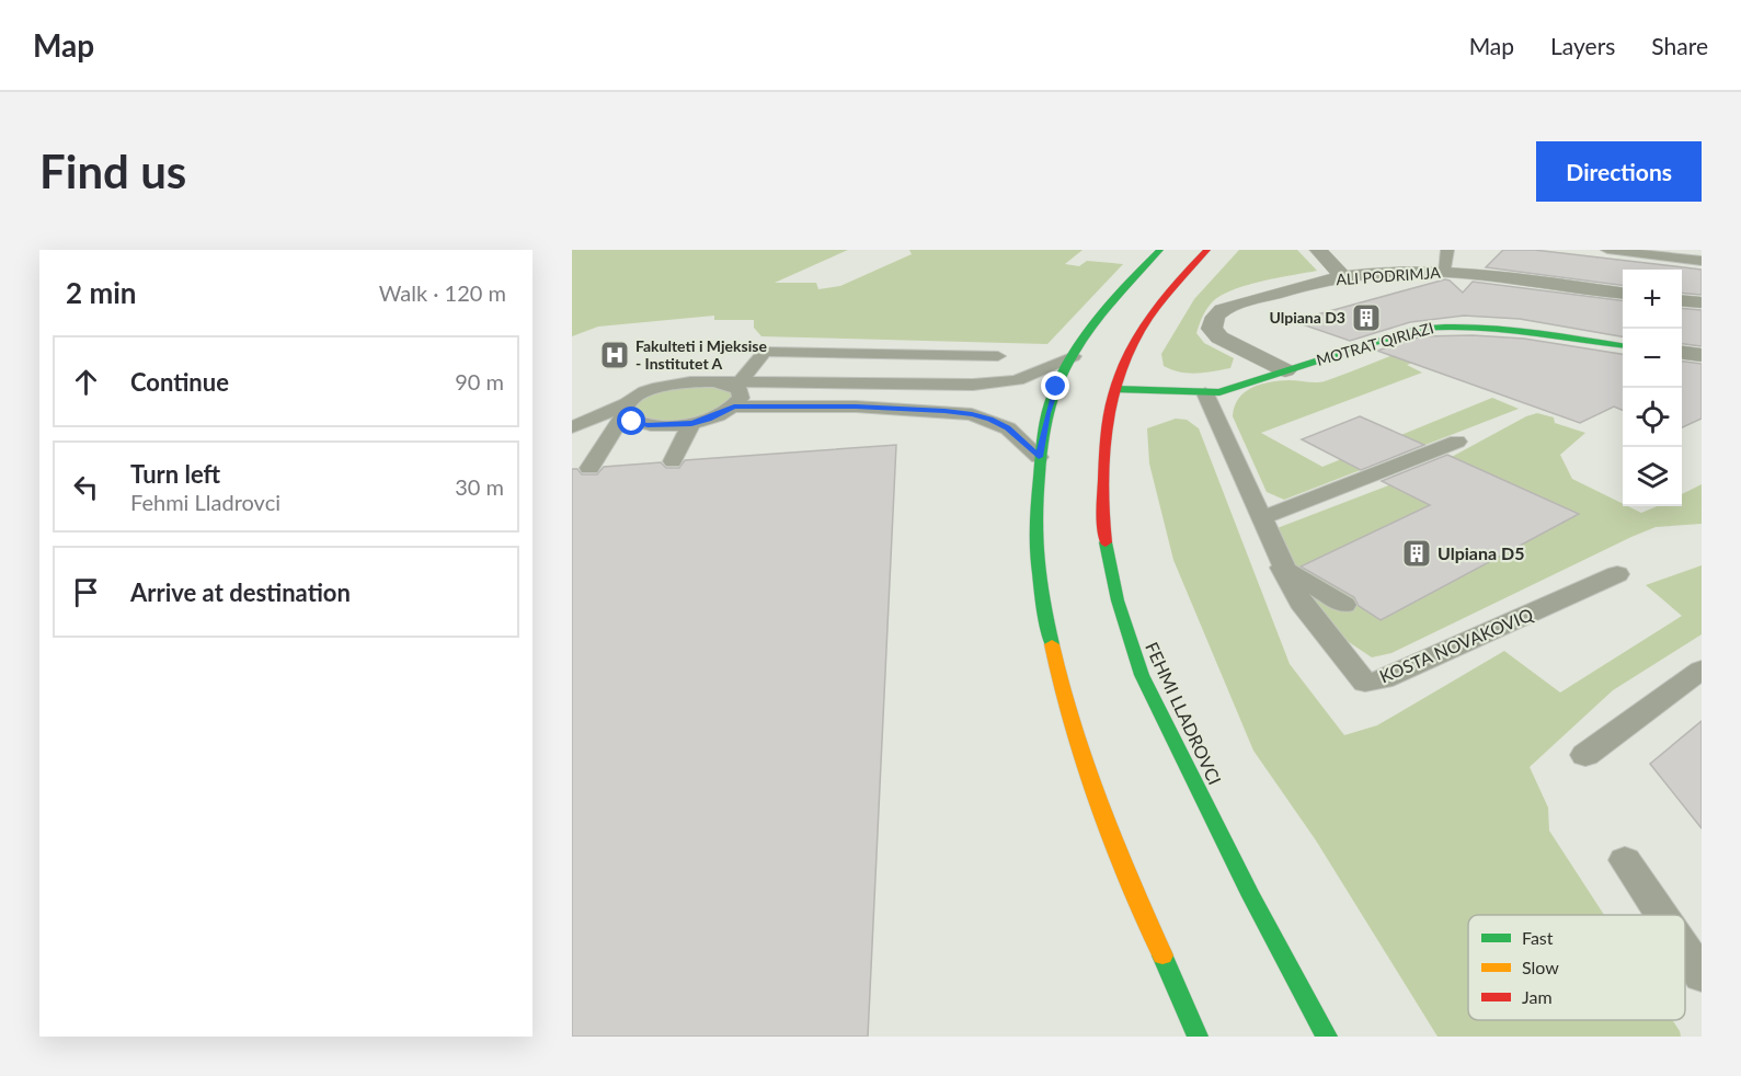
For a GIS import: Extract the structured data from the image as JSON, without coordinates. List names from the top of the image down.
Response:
{
  "streets": {
    "main road": ["MOTRAT QIRIAZI", "FEHMI LLADROVCI"],
    "street": ["ALI PODRIMJA"],
    "lane": ["KOSTA NOVAKOVIQ"]
  },
  "crossings": [
    ["ALI PODRIMJA", "MOTRAT QIRIAZI"],
    ["MOTRAT QIRIAZI", "KOSTA NOVAKOVIQ"],
    ["MOTRAT QIRIAZI", "FEHMI LLADROVCI"]
  ],
  "places": {
    "building": ["Ulpiana D3", "Ulpiana D5"],
    "hospital": ["Fakulteti i Mjeksise - Institutet A"]
  },
  "legend": ["Fast", "Slow", "Jam"],
  "page": {
    "header": "Map",
    "nav": ["Map", "Layers", "Share"],
    "buttons": "Directions",
    "title": "Find us",
    "heading": ["2 min", "Walk · 120 m"],
    "map_buttons": ["+", "−"],
    "list": [
      ["Continue", "90 m"],
      ["Turn left", "Fehmi Lladrovci", "30 m"],
      "Arrive at destination"
    ]
  }
}
